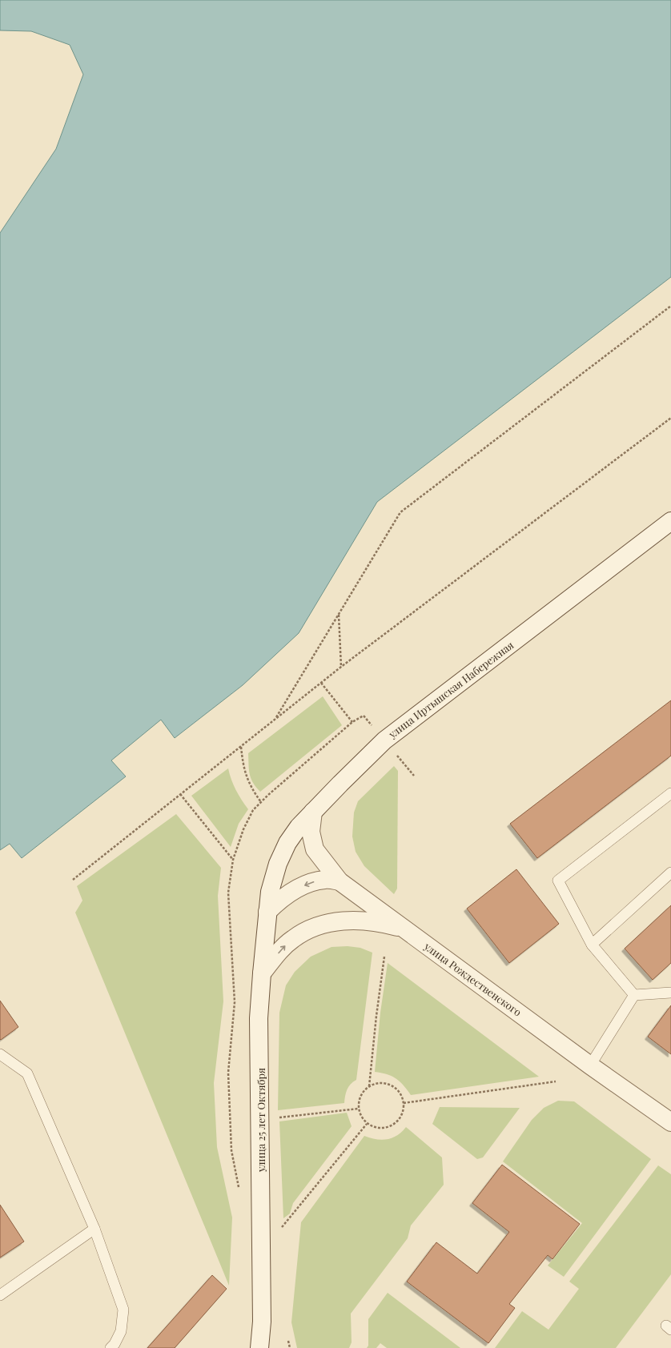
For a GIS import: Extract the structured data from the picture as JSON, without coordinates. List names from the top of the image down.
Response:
{
  "streets": {
    "main road": ["улица Иртышская Набережная", "улица Рождественского", "улица 25 лет Октября"]
  },
  "crossings": [
    ["улица Иртышская Набережная", "улица Рождественского"],
    ["улица Иртышская Набережная", "улица 25 лет Октября"]
  ]
}
